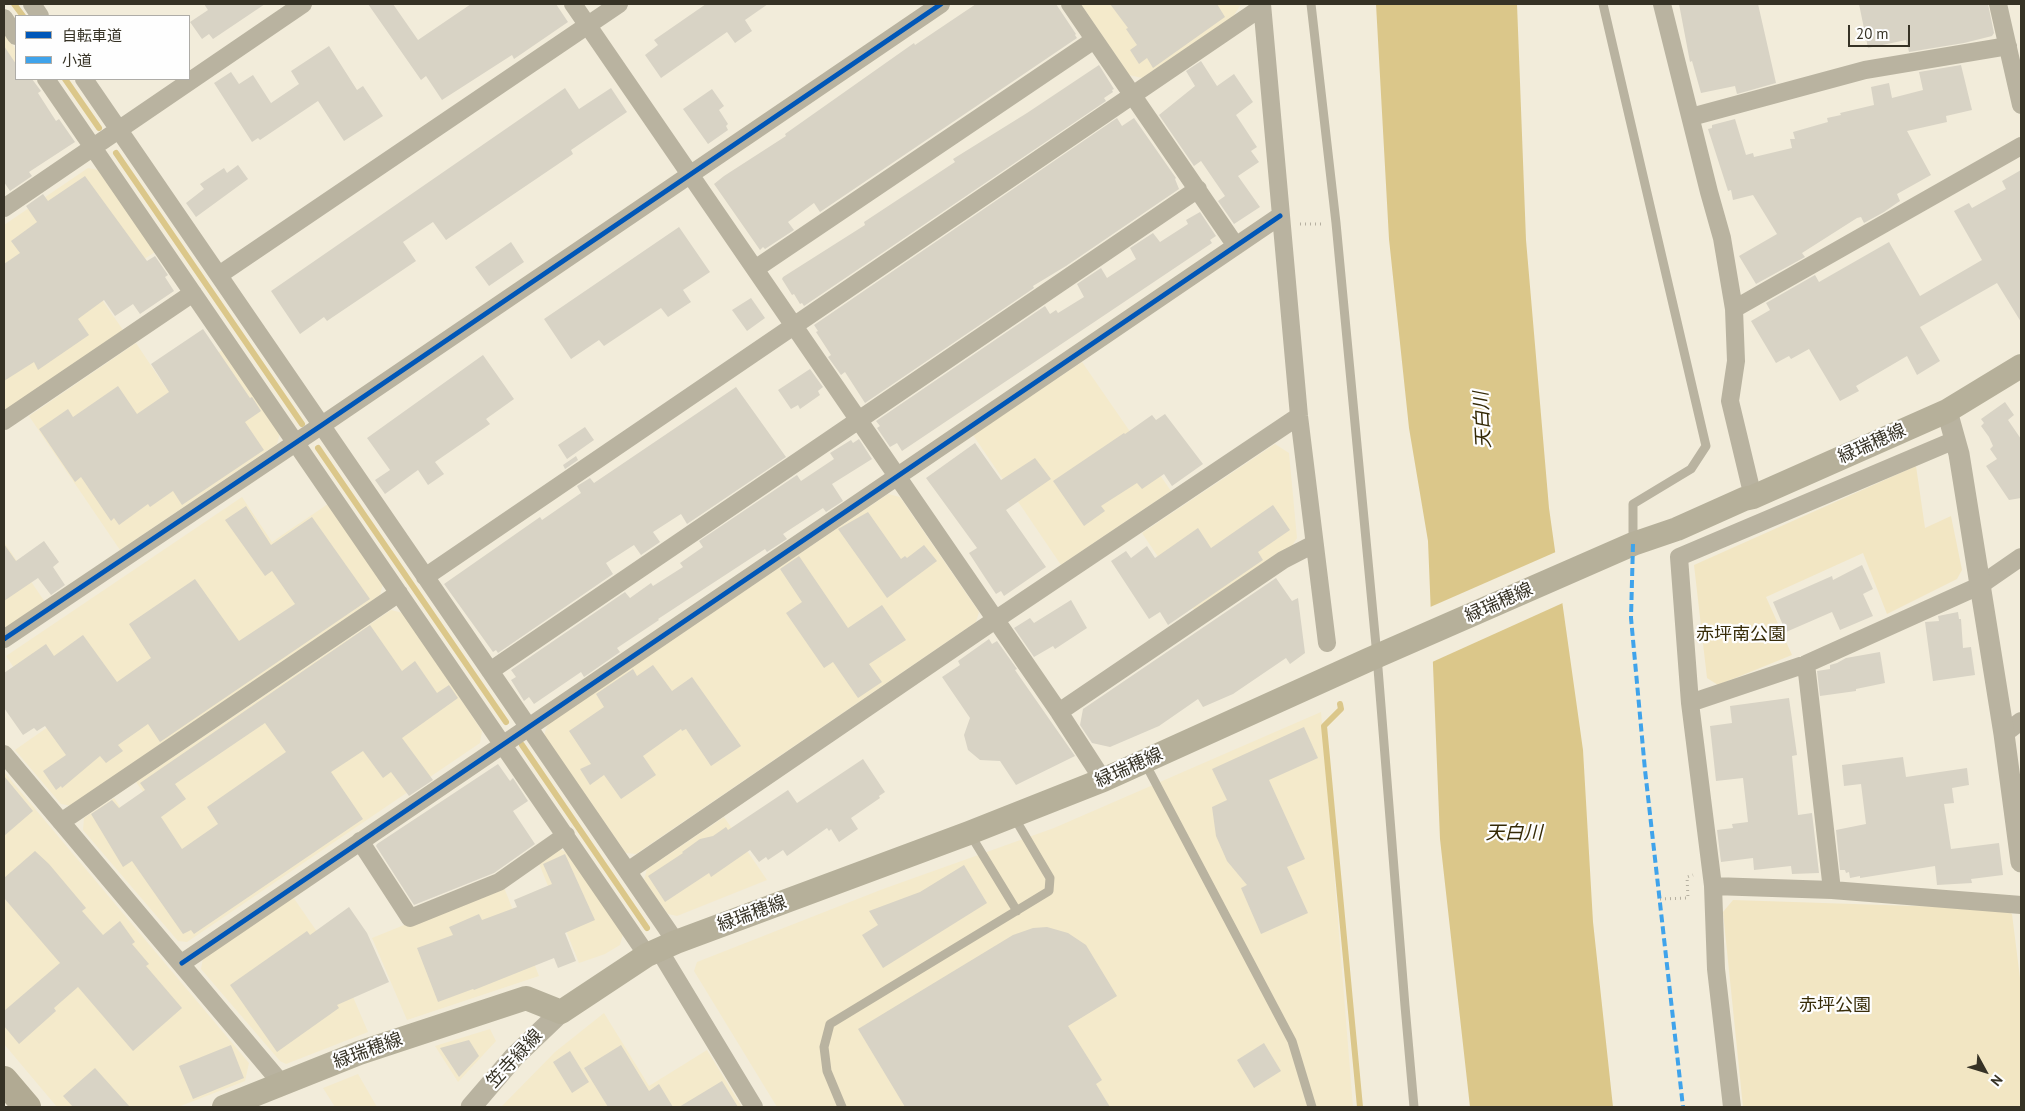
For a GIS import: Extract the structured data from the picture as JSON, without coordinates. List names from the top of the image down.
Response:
{
  "streets": {
    "main road": ["緑瑞穂線"],
    "street": ["笠寺緑線"]
  },
  "crossings": [
    ["緑瑞穂線", "笠寺緑線"]
  ],
  "water": ["天白川"],
  "parks": ["赤坪南公園", "赤坪公園"],
  "legend": ["自転車道", "小道"],
  "scale_bar": "20 m",
  "north": "bottom right"
}
